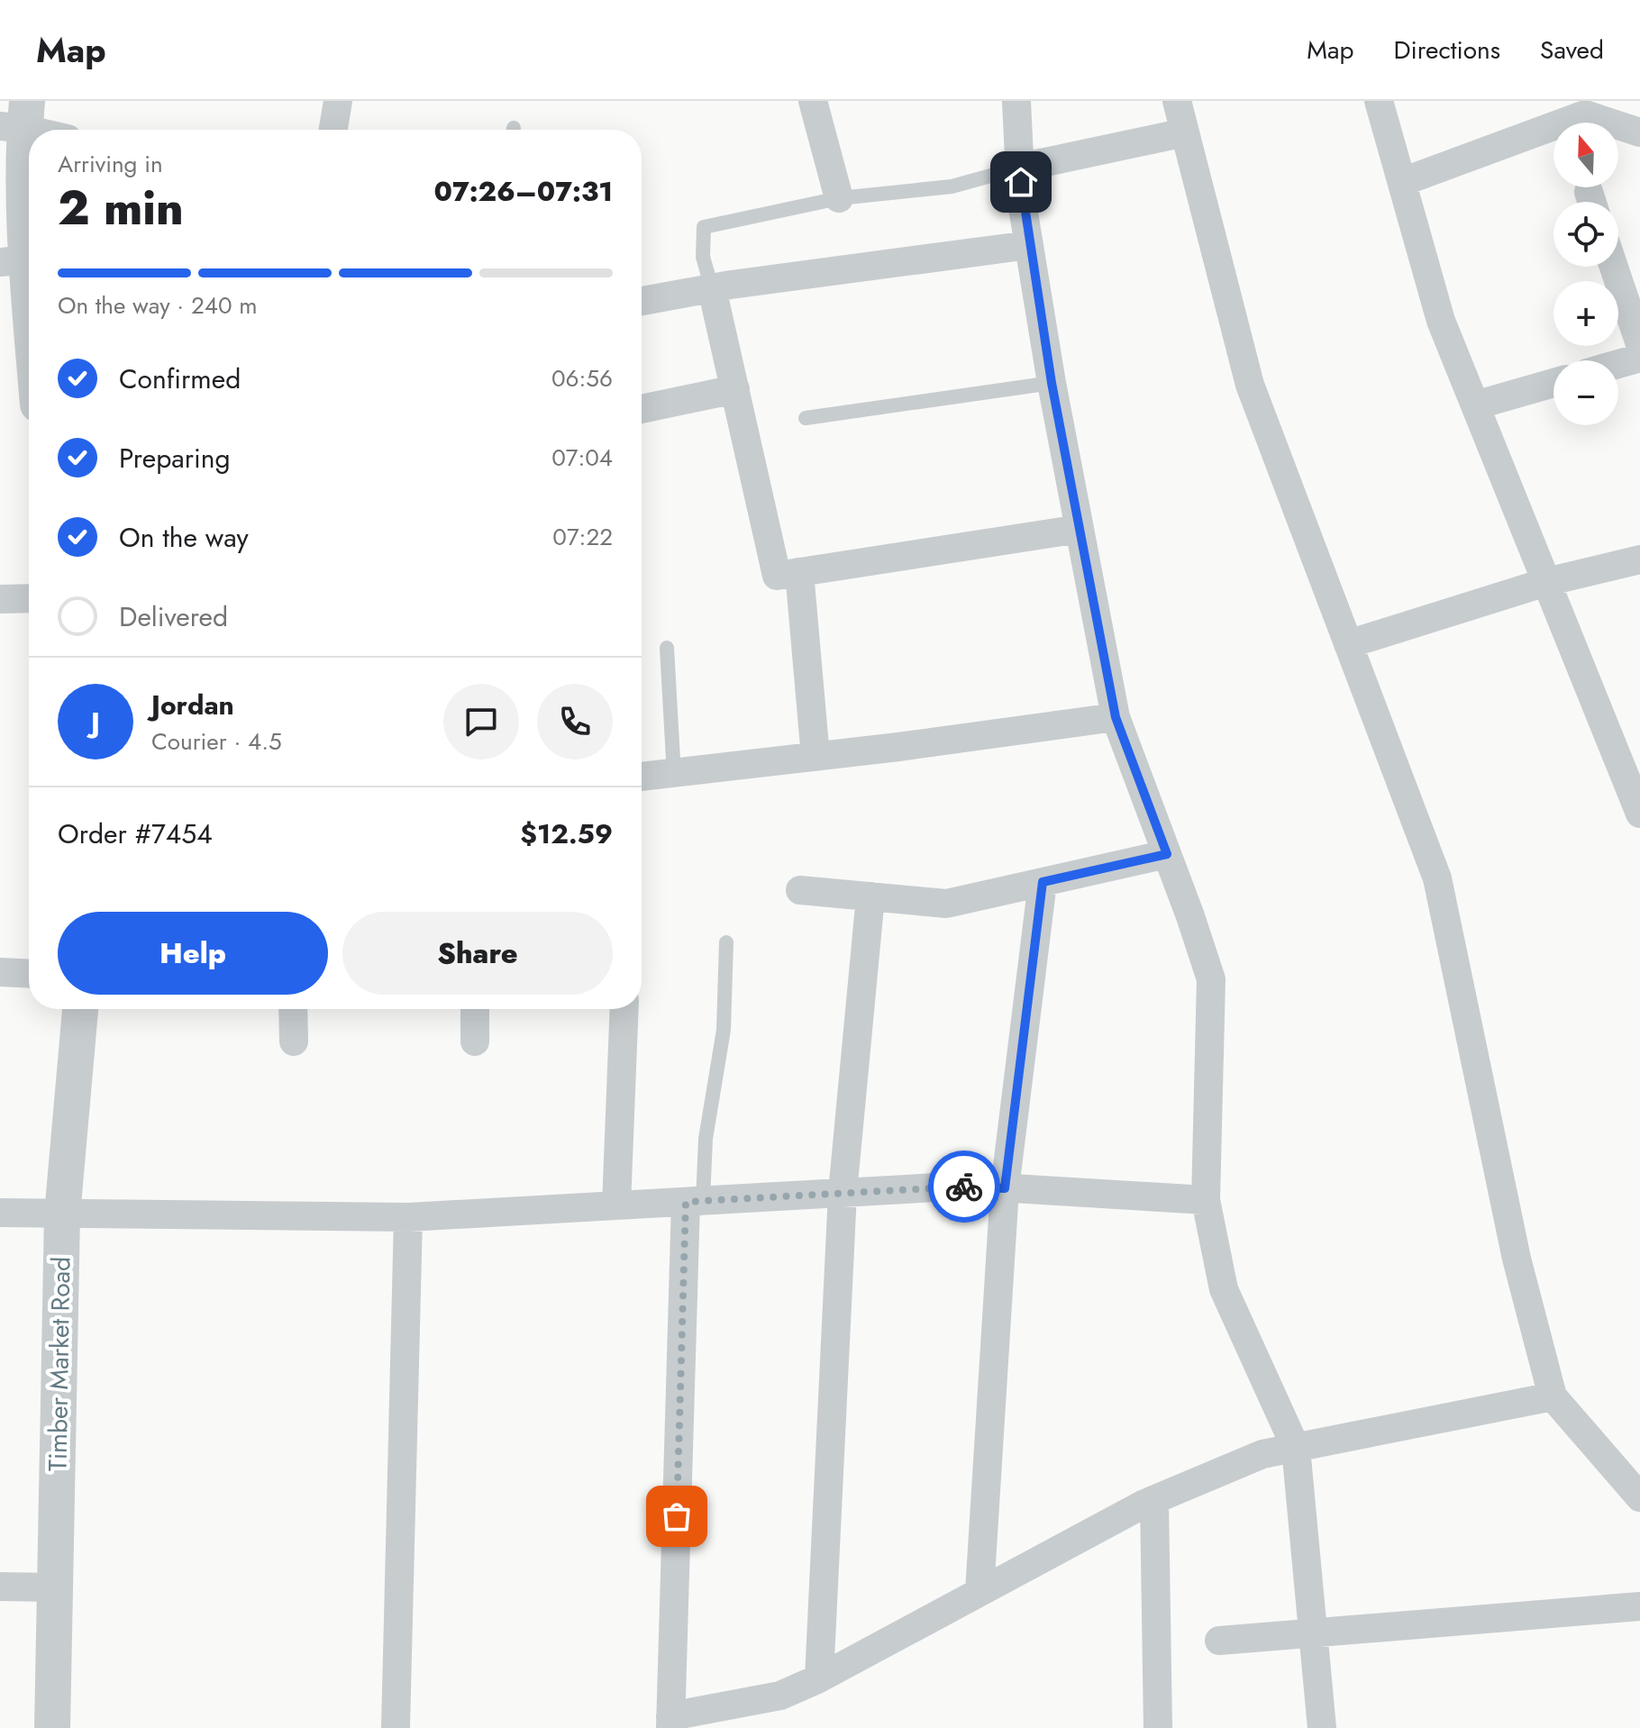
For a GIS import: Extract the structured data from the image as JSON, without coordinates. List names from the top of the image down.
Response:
{
  "streets": {
    "street": ["Timber Market Road"]
  },
  "north": "top",
  "page": {
    "header": "Map",
    "nav": ["Map", "Directions", "Saved"],
    "map_buttons": ["+", "−"],
    "heading": ["2 min", "Arriving in", "07:26–07:31"],
    "panel": [
      "Jordan",
      "Courier · 4.5",
      "Order #7454",
      "$12.59"
    ],
    "bar": "On the way · 240 m",
    "list": [
      ["Confirmed", "06:56"],
      ["Preparing", "07:04"],
      ["On the way", "07:22"],
      "Delivered"
    ],
    "round": "J",
    "buttons": ["Help", "Share"]
  }
}
